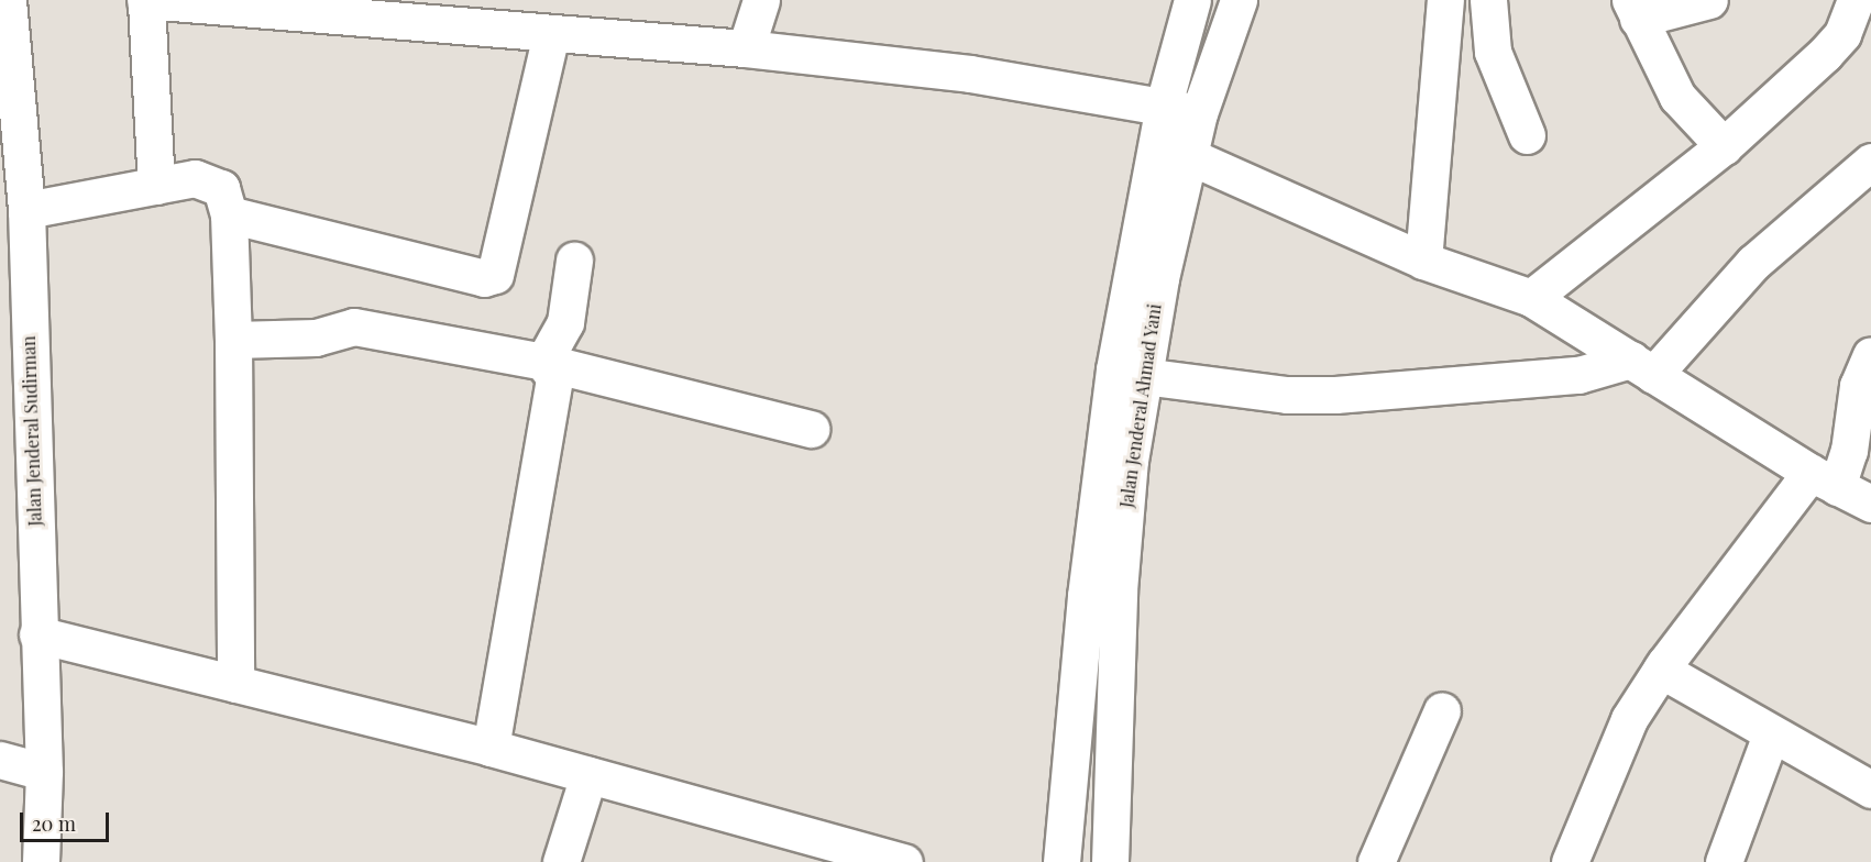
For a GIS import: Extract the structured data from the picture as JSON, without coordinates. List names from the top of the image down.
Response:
{
  "streets": {
    "main road": ["Jalan Jenderal Ahmad Yani", "Jalan Jenderal Sudirman"]
  },
  "scale_bar": "20 m"
}
